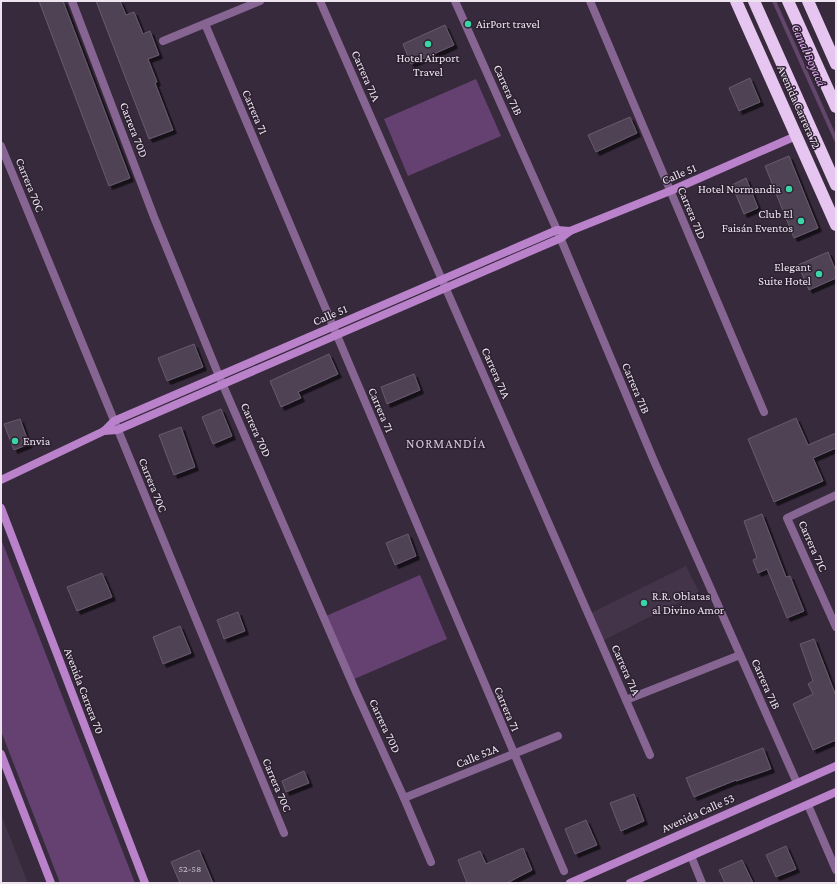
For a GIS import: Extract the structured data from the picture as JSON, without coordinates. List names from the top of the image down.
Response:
{
  "streets": {
    "highway": ["Avenida Carrera 72"],
    "street": [
      "Carrera 71A",
      "Carrera 71B",
      "Carrera 71",
      "Carrera 70D",
      "Calle 51",
      "Carrera 70C",
      "Carrera 71D",
      "Carrera 71C",
      "Avenida Carrera 70",
      "Calle 52A",
      "Avenida Calle 53"
    ]
  },
  "crossings": [
    ["Carrera 71A", "Calle 51"],
    ["Carrera 71B", "Calle 51"],
    ["Carrera 71B", "Avenida Calle 53"],
    ["Avenida Carrera 72", "Calle 51"],
    ["Carrera 71", "Calle 51"],
    ["Carrera 71", "Calle 52A"],
    ["Carrera 70D", "Calle 51"],
    ["Carrera 70D", "Calle 52A"],
    ["Calle 51", "Carrera 70C"],
    ["Calle 51", "Carrera 71D"]
  ],
  "districts": ["NORMANDÍA"],
  "water": ["Canal Boyacá"],
  "places": [
    "AirPort travel",
    "Hotel Airport Travel",
    "Hotel Normandia",
    "Club El Faisán Eventos",
    "Elegant Suite Hotel",
    "Envia",
    "R.R. Oblatas al Divino Amor"
  ],
  "house_numbers": ["52-58"]
}
